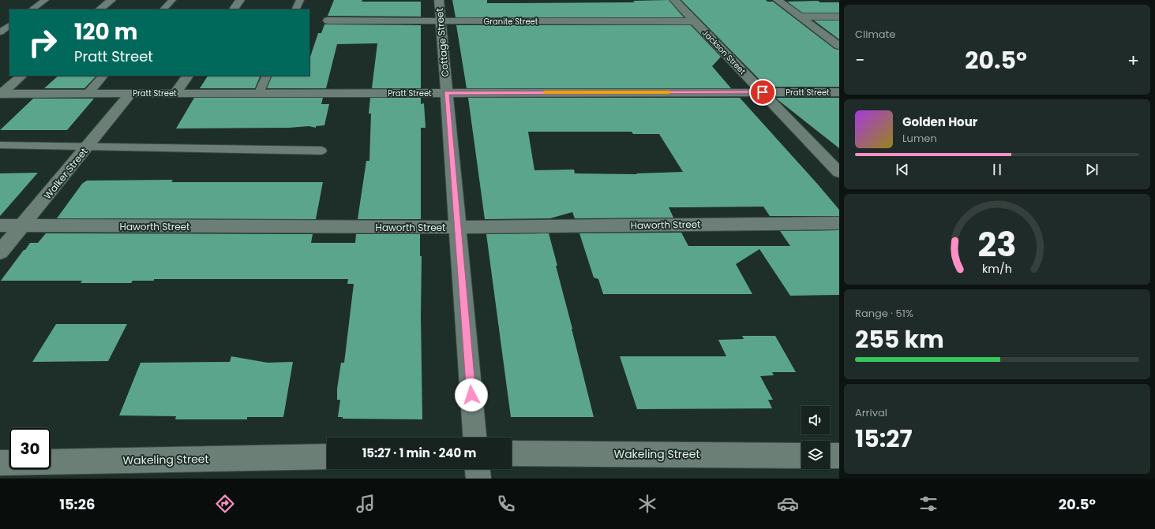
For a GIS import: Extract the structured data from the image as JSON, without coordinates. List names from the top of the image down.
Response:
{
  "streets": {
    "street": [
      "Granite Street",
      "Cottage Street",
      "Jackson Street",
      "Pratt Street",
      "Walker Street",
      "Haworth Street",
      "Wakeling Street"
    ]
  },
  "crossings": [
    ["Granite Street", "Cottage Street"],
    ["Granite Street", "Jackson Street"],
    ["Cottage Street", "Pratt Street"],
    ["Cottage Street", "Haworth Street"],
    ["Jackson Street", "Pratt Street"],
    ["Pratt Street", "Walker Street"],
    ["Walker Street", "Haworth Street"]
  ],
  "page": {
    "tile": [
      "Climate",
      ["Range · 51%", "255 km"],
      ["Arrival", "15:27"]
    ],
    "turn": ["120 m", "Pratt Street"],
    "heat": ["−", "20.5°", "+"],
    "song": ["Golden Hour", "Lumen"],
    "limit": "30",
    "trip": "15:27 · 1 min · 240 m",
    "tabs": ["15:26", "20.5°"],
    "gauge": ["23", "km/h"]
  }
}
